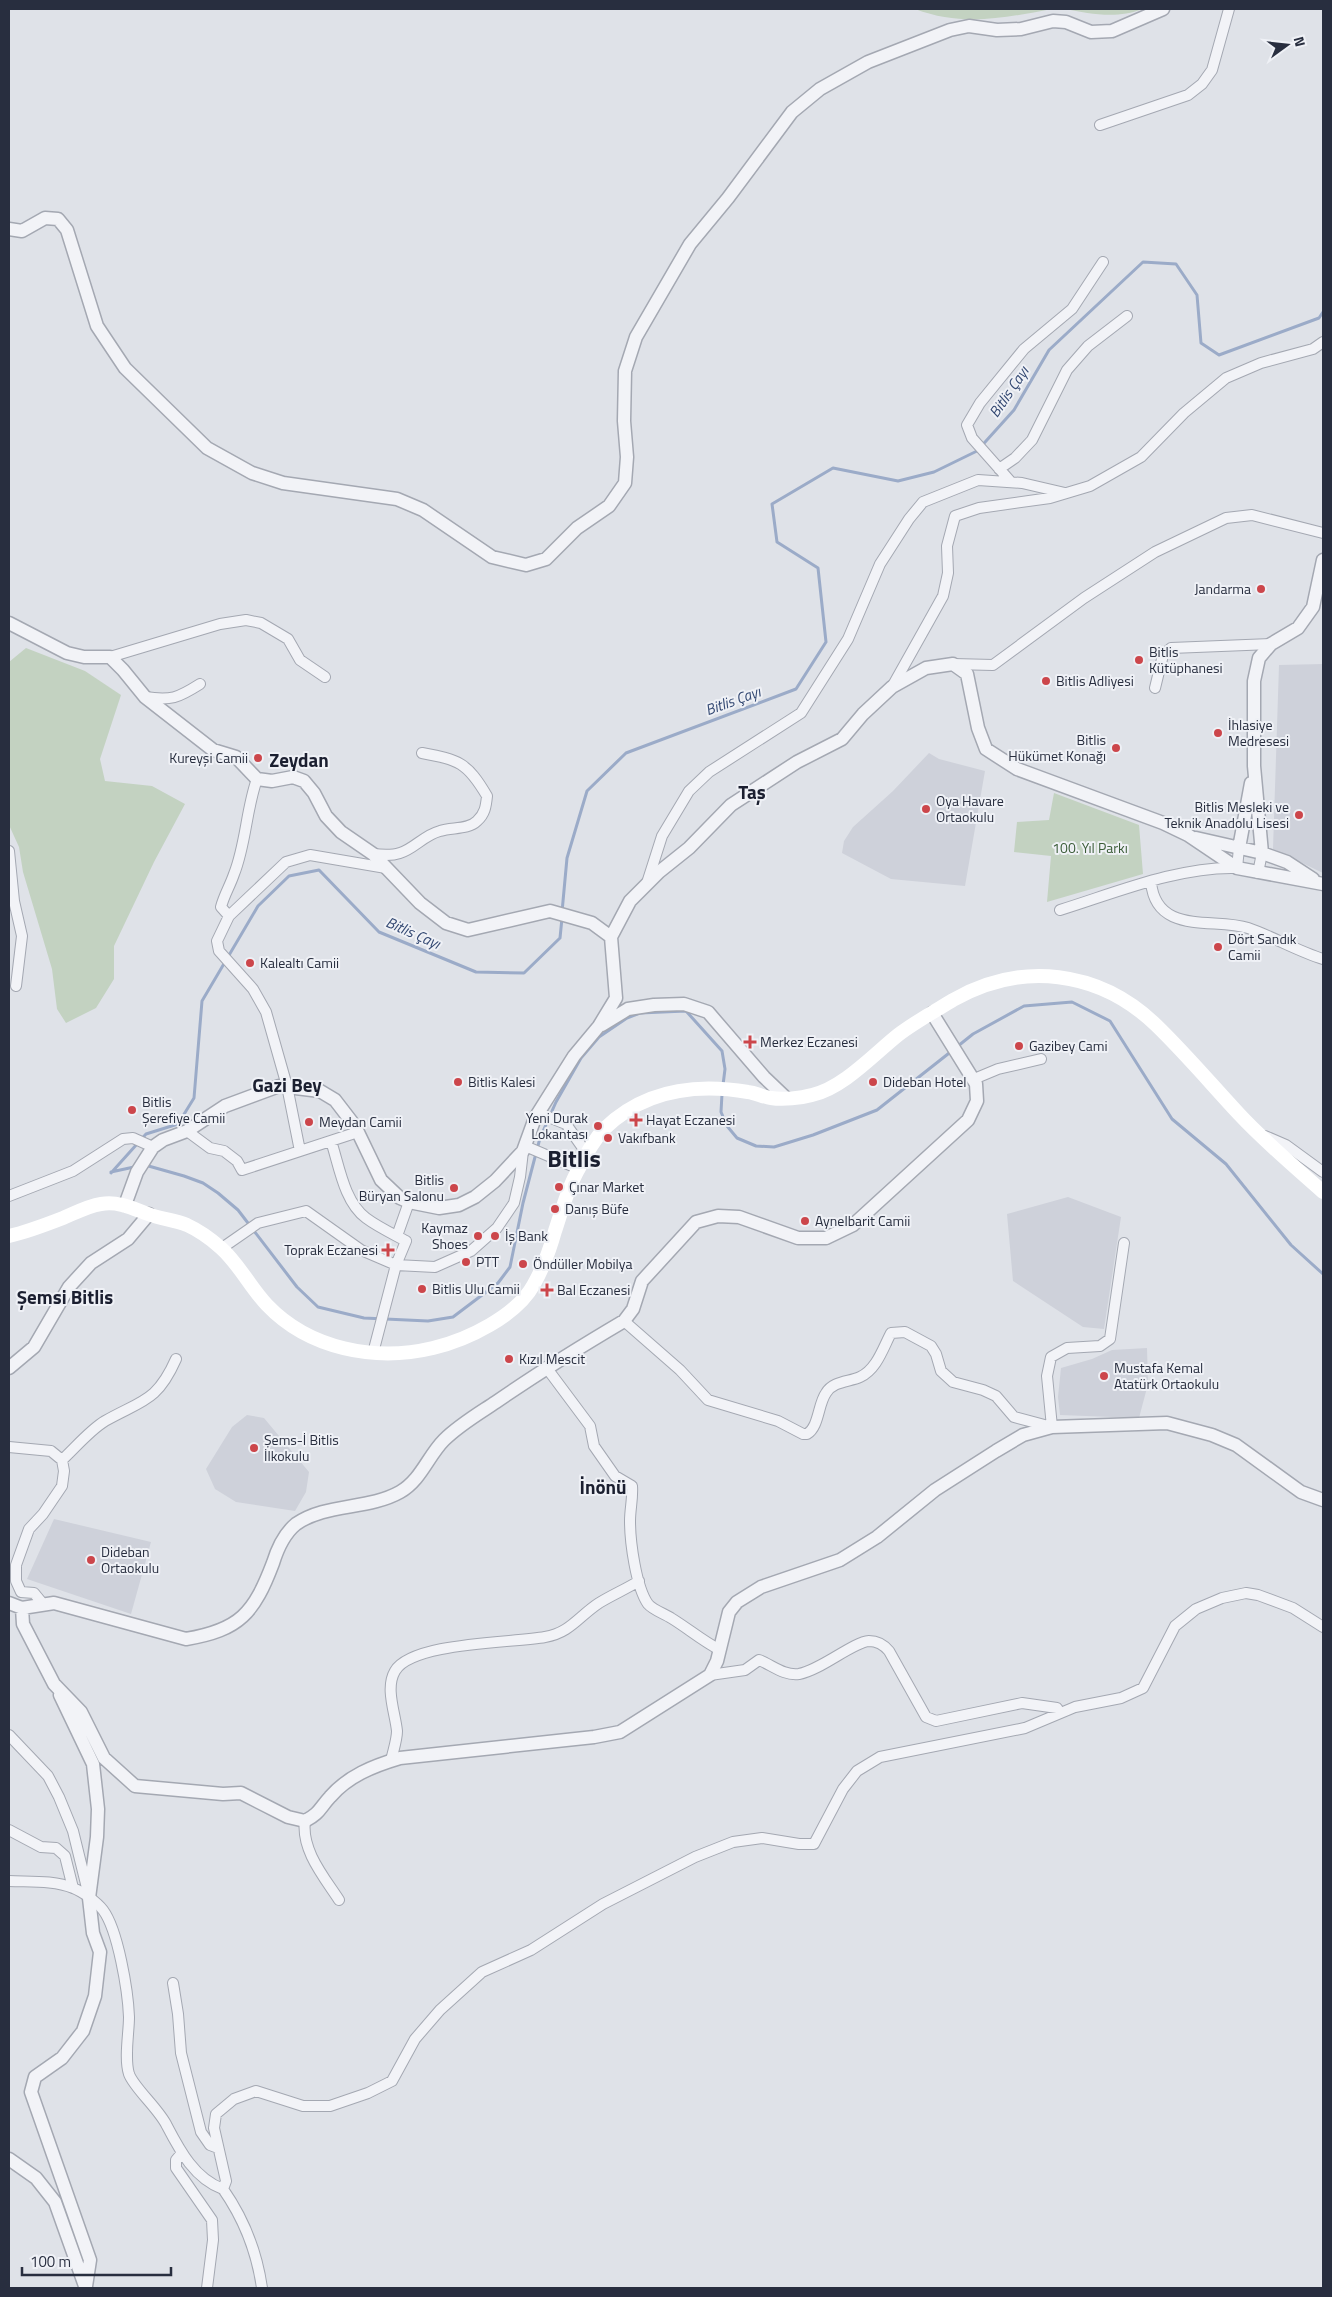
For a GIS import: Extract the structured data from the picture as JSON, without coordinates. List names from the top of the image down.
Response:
{
  "districts": [
    "Zeydan",
    "Taş",
    "Gazi Bey",
    "Bitlis",
    "Şemsi Bitlis",
    "İnönü"
  ],
  "water": ["Bitlis Çayı"],
  "parks": ["100. Yıl Parkı"],
  "places": {
    "other": [
      "Jandarma",
      "Bitlis Kütüphanesi",
      "Bitlis Adliyesi",
      "İhlasiye Medresesi",
      "Bitlis Hükümet Konağı",
      "Kureyşi Camii",
      "Oya Havare Ortaokulu",
      "Bitlis Mesleki ve Teknik Anadolu Lisesi",
      "Dört Sandık Camii",
      "Kalealtı Camii",
      "Gazibey Cami",
      "Bitlis Kalesi",
      "Dideban Hotel",
      "Bitlis Şerefiye Camii",
      "Meydan Camii",
      "Yeni Durak Lokantası",
      "Vakıfbank",
      "Çınar Market",
      "Bitlis Büryan Salonu",
      "Danış Büfe",
      "Aynelbarit Camii",
      "Kaymaz Shoes",
      "İş Bank",
      "PTT",
      "Öndüller Mobilya",
      "Bitlis Ulu Camii",
      "Kızıl Mescit",
      "Mustafa Kemal Atatürk Ortaokulu",
      "Şems-İ Bitlis İlkokulu",
      "Dideban Ortaokulu"
    ],
    "health": [
      "Merkez Eczanesi",
      "Hayat Eczanesi",
      "Toprak Eczanesi",
      "Bal Eczanesi"
    ]
  },
  "scale_bar": "100 m",
  "north": "right"
}
